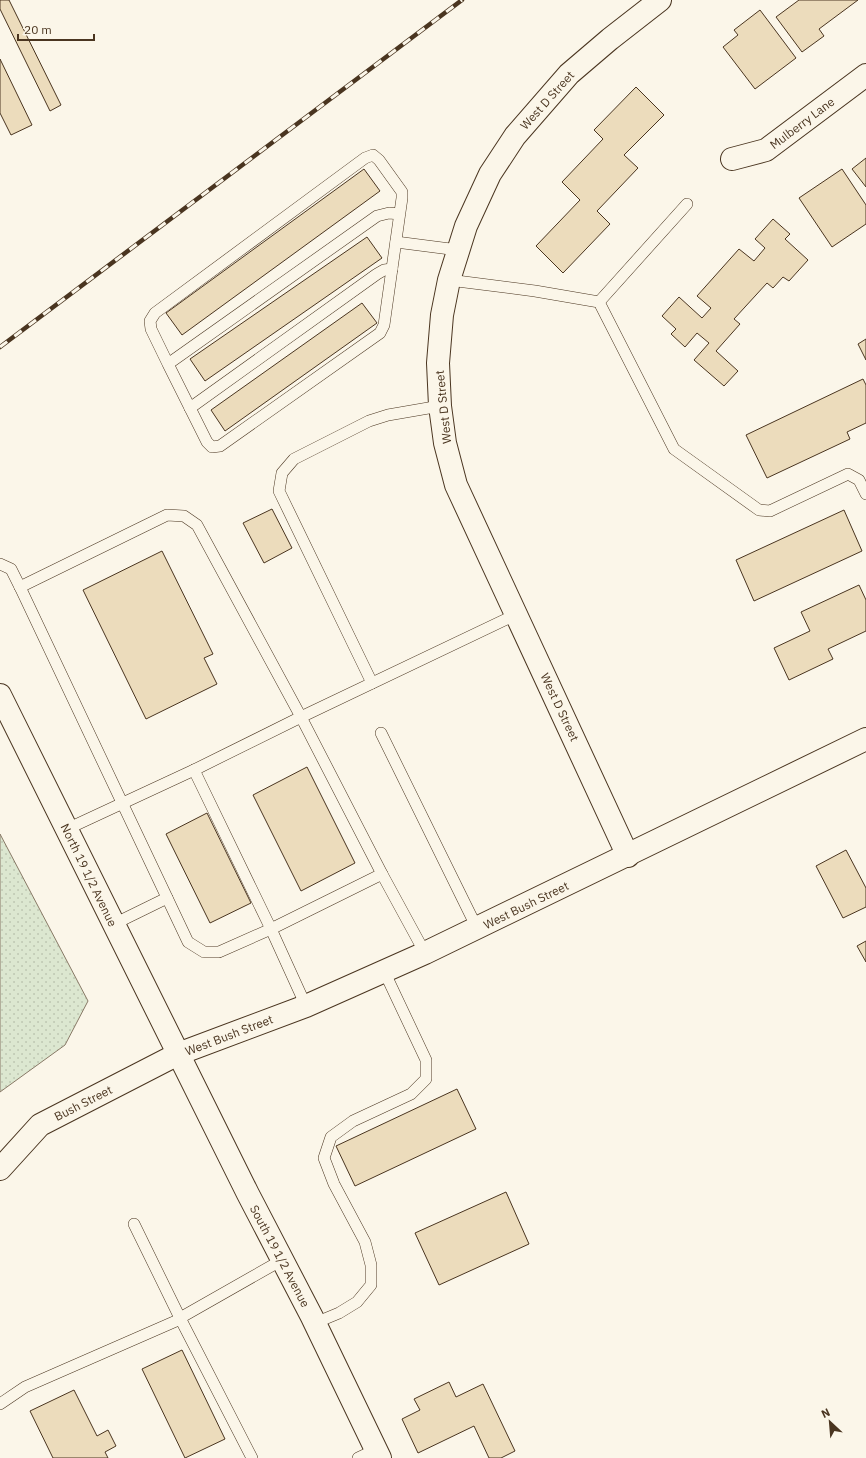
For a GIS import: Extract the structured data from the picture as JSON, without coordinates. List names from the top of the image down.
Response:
{
  "streets": {
    "street": [
      "West D Street",
      "Mulberry Lane",
      "North 19 1/2 Avenue",
      "West Bush Street",
      "Bush Street",
      "South 19 1/2 Avenue"
    ]
  },
  "crossings": [
    ["West D Street", "West Bush Street"],
    ["North 19 1/2 Avenue", "West Bush Street"],
    ["North 19 1/2 Avenue", "Bush Street"],
    ["North 19 1/2 Avenue", "South 19 1/2 Avenue"],
    ["West Bush Street", "Bush Street"],
    ["West Bush Street", "South 19 1/2 Avenue"],
    ["Bush Street", "South 19 1/2 Avenue"]
  ],
  "scale_bar": "20 m",
  "north": "top left"
}
